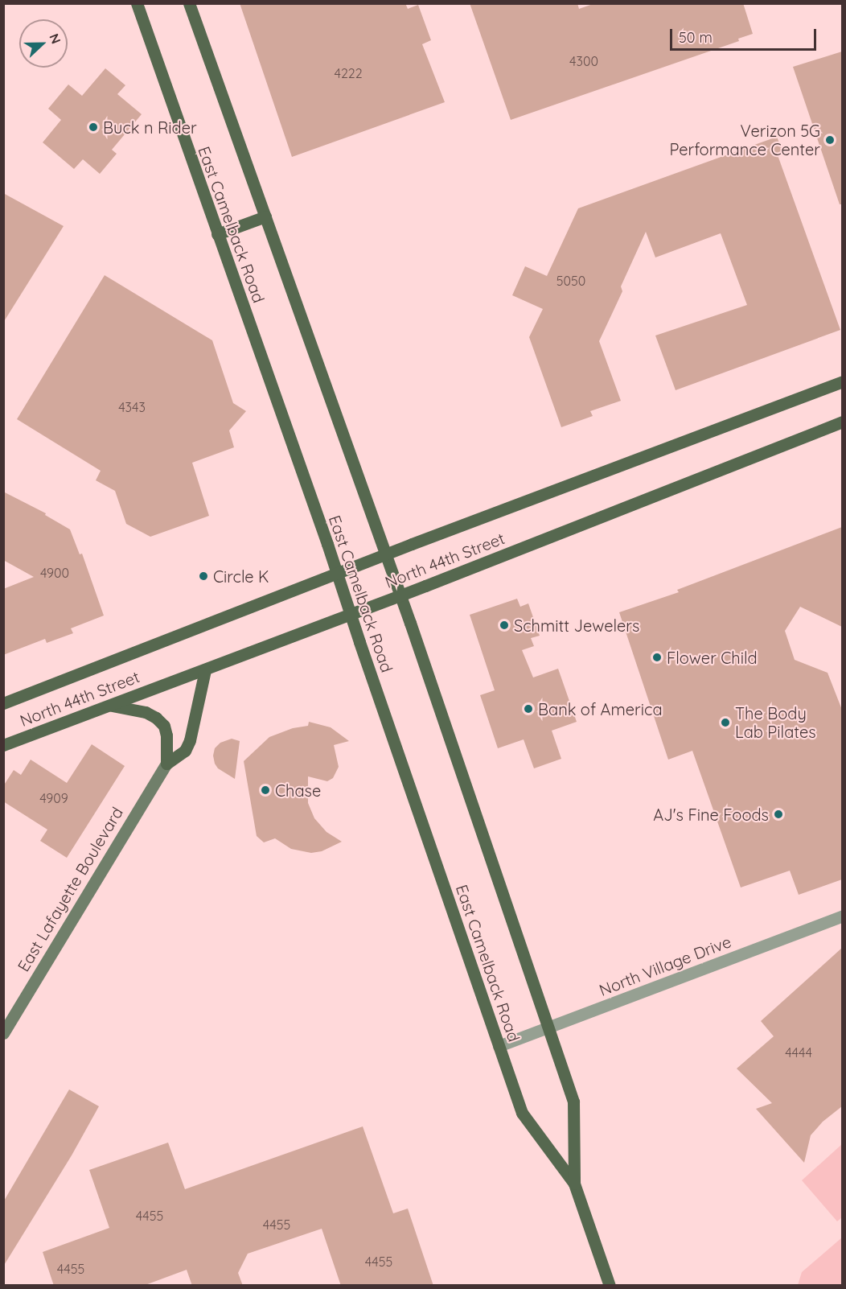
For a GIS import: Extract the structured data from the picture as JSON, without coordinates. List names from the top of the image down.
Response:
{
  "streets": {
    "main road": ["East Camelback Road", "North 44th Street"],
    "street": ["East Lafayette Boulevard", "North Village Drive"]
  },
  "crossings": [
    ["East Camelback Road", "North 44th Street"],
    ["East Camelback Road", "North Village Drive"]
  ],
  "places": [
    "Buck n Rider",
    "Verizon 5G Performance Center",
    "Circle K",
    "Schmitt Jewelers",
    "Flower Child",
    "Bank of America",
    "The Body Lab Pilates",
    "Chase",
    "AJ's Fine Foods"
  ],
  "house_numbers": [
    "4300",
    "4222",
    "5050",
    "4343",
    "4900",
    "4909",
    "4444",
    "4455",
    "4455",
    "4455",
    "4455"
  ],
  "scale_bar": "50 m",
  "north": "right"
}
